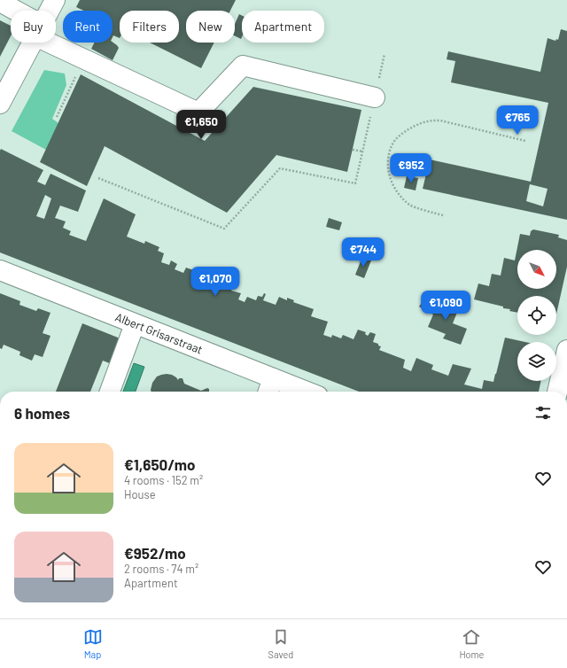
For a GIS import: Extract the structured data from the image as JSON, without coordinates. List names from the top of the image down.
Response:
{
  "streets": {
    "street": ["Albert Grisarstraat"]
  },
  "north": "bottom right",
  "page": {
    "chip": [
      "Buy",
      "Rent",
      "Filters",
      "New",
      "Apartment"
    ],
    "price": [
      "€765",
      "€1,650",
      "€952",
      "€744",
      "€1,070",
      "€1,090"
    ],
    "heading": "6 homes",
    "list": [
      {
        "name": "€1,650/mo",
        "note": "4 rooms · 152 m² · House"
      },
      {
        "name": "€952/mo",
        "note": "2 rooms · 74 m² · Apartment"
      }
    ],
    "tabs": ["Map", "Saved", "Home"]
  }
}
